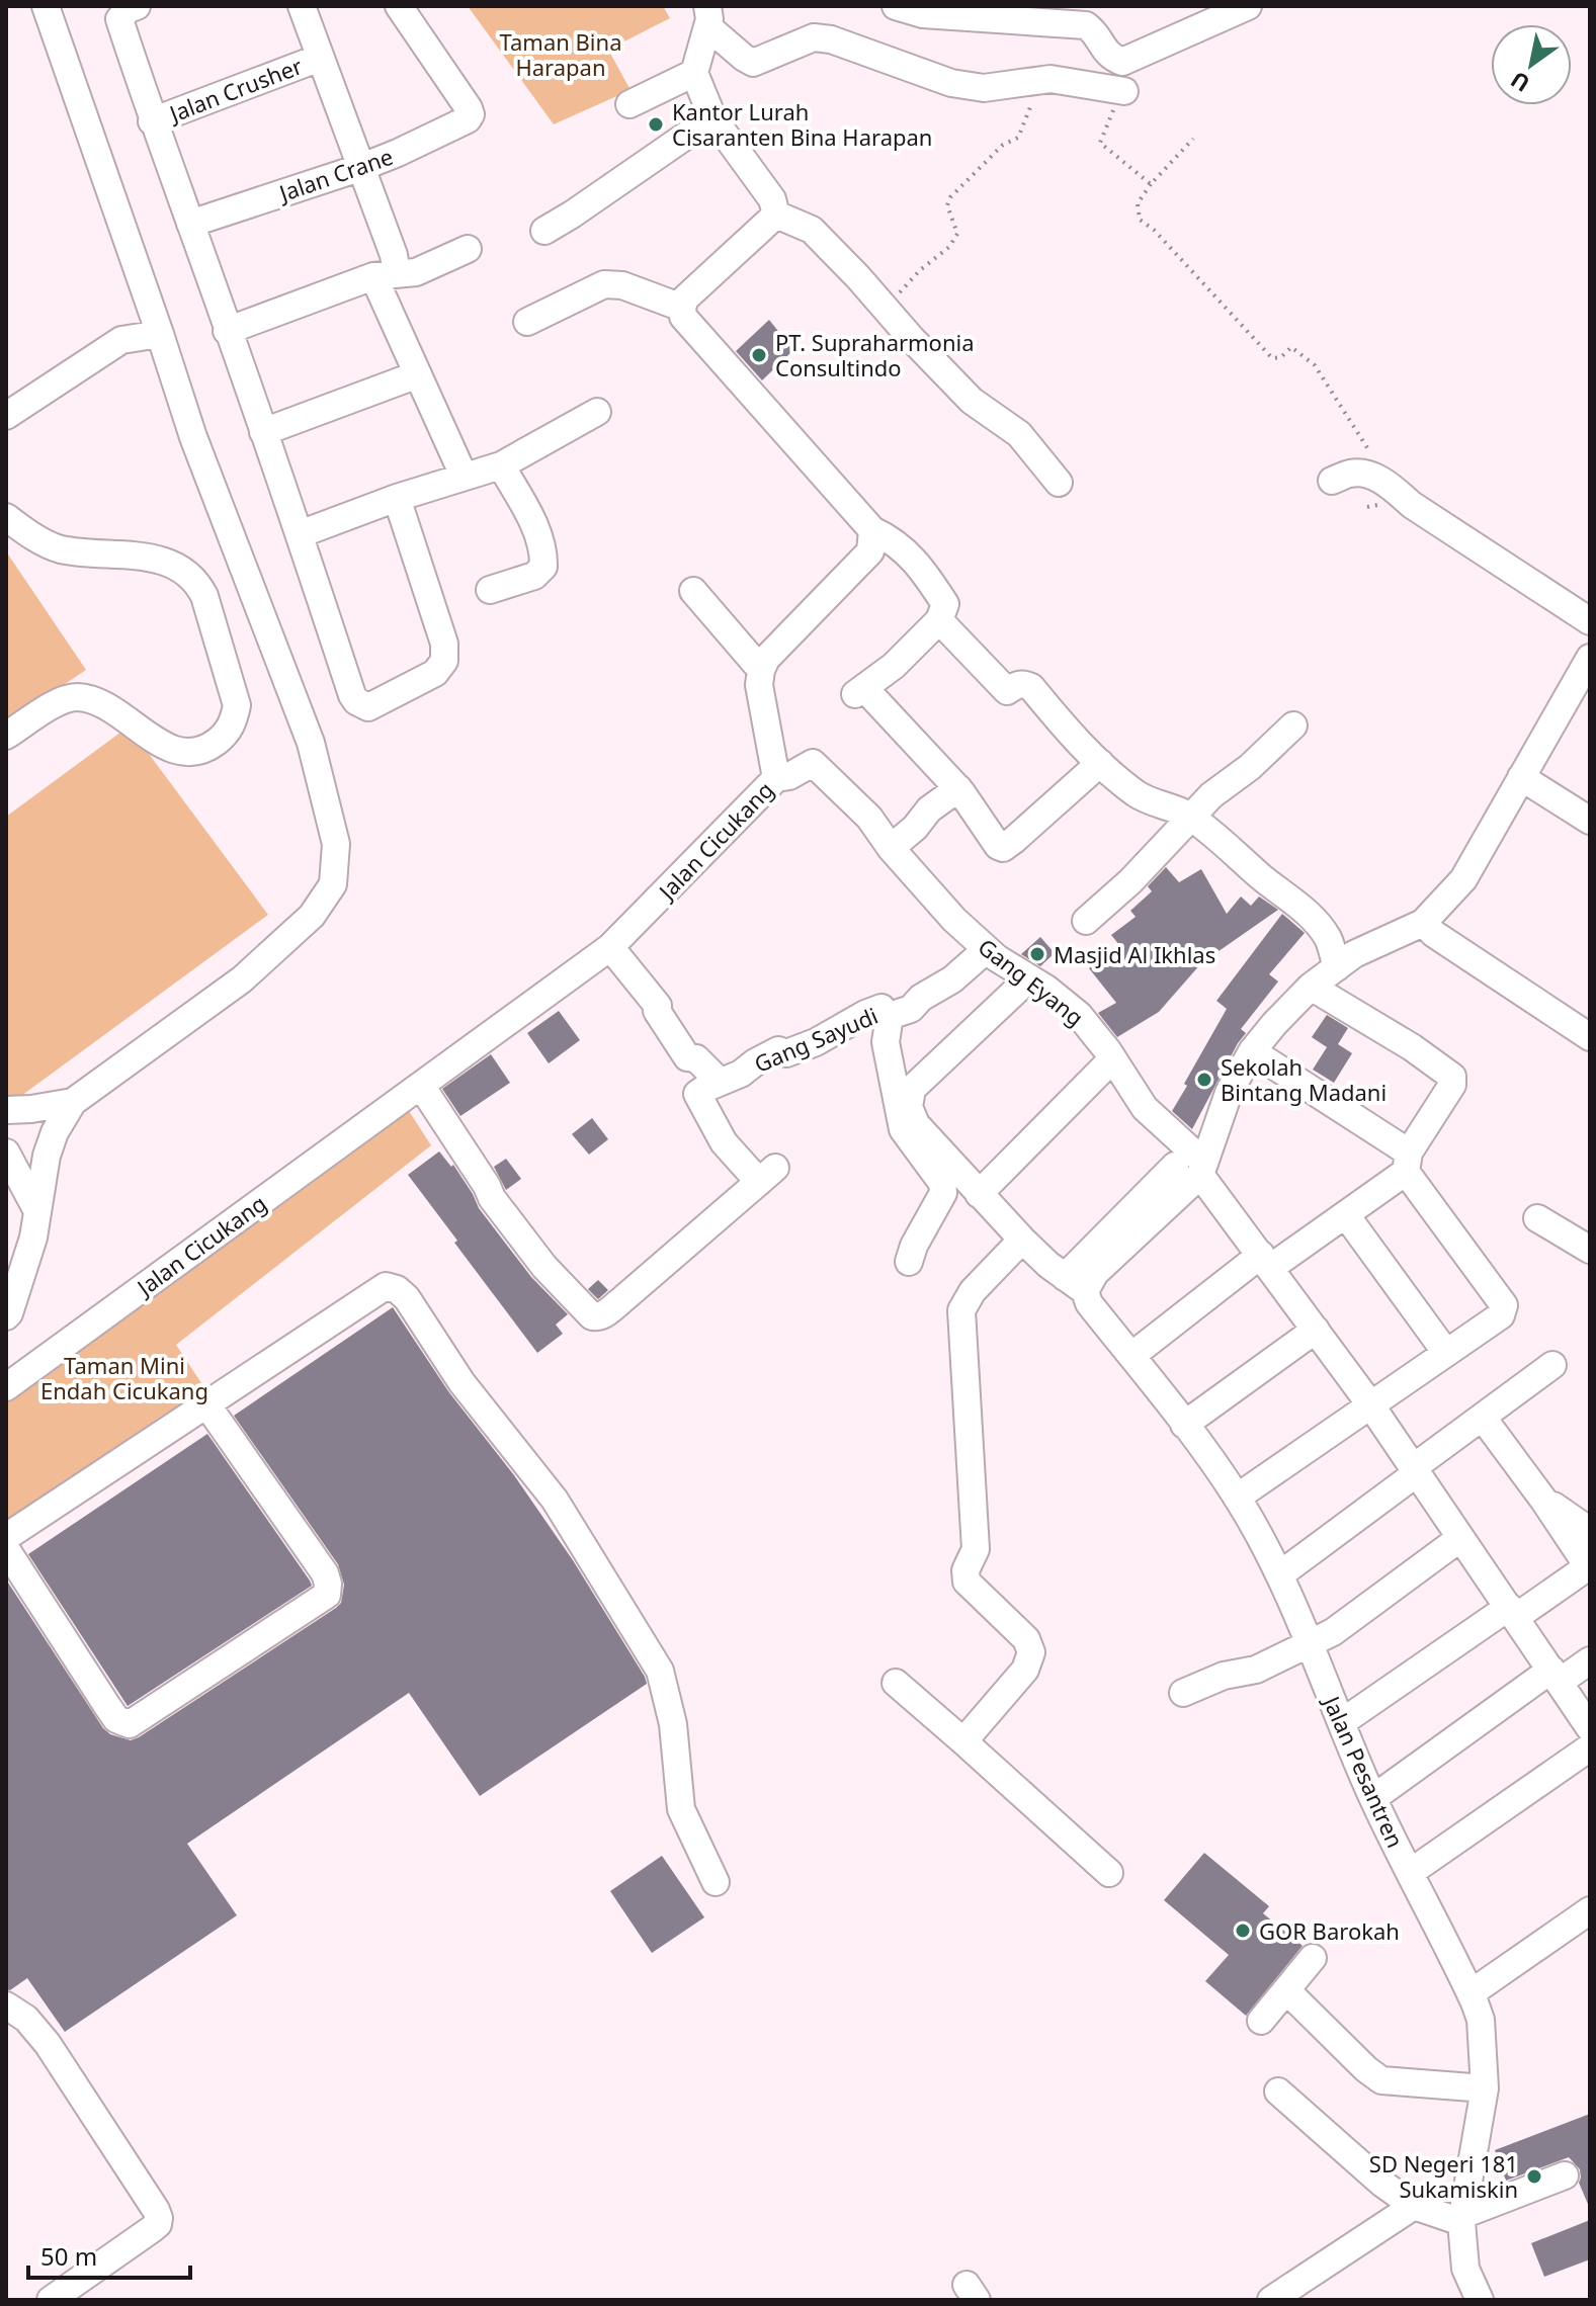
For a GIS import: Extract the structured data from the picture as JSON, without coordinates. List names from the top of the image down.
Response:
{
  "streets": {
    "street": [
      "Jalan Crusher",
      "Jalan Crane",
      "Jalan Cicukang",
      "Gang Eyang",
      "Gang Sayudi",
      "Jalan Pesantren"
    ]
  },
  "crossings": [
    ["Jalan Cicukang", "Gang Eyang"],
    ["Gang Eyang", "Gang Sayudi"]
  ],
  "parks": ["Taman Bina Harapan", "Taman Mini Endah Cicukang"],
  "places": [
    "Kantor Lurah Cisaranten Bina Harapan",
    "PT. Supraharmonia Consultindo",
    "Masjid Al Ikhlas",
    "Sekolah Bintang Madani",
    "GOR Barokah",
    "SD Negeri 181 Sukamiskin"
  ],
  "scale_bar": "50 m",
  "north": "bottom left"
}
